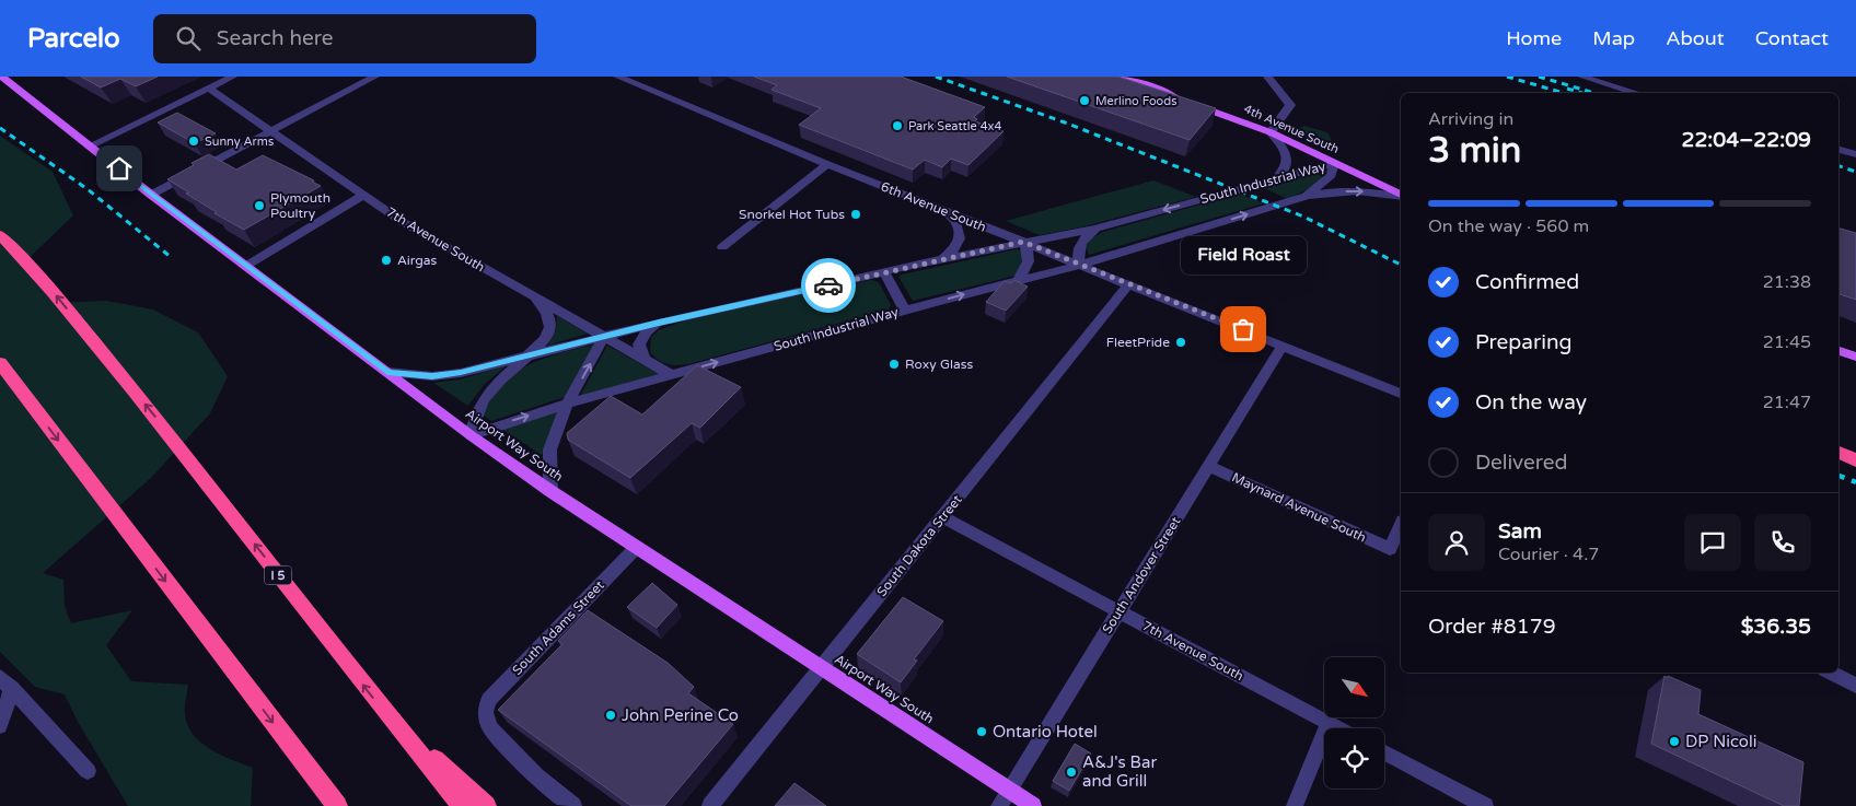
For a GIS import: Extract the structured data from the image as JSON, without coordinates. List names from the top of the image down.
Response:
{
  "streets": {
    "highway": ["I 5"],
    "main road": ["4th Avenue South", "Airport Way South"],
    "street": [
      "South Industrial Way",
      "6th Avenue South",
      "7th Avenue South",
      "Maynard Avenue South",
      "South Dakota Street",
      "South Andover Street",
      "South Adams Street"
    ]
  },
  "crossings": [
    ["4th Avenue South", "South Industrial Way"],
    ["South Industrial Way", "6th Avenue South"],
    ["South Industrial Way", "7th Avenue South"],
    ["South Industrial Way", "Airport Way South"],
    ["6th Avenue South", "South Dakota Street"],
    ["6th Avenue South", "South Andover Street"],
    ["7th Avenue South", "South Dakota Street"],
    ["7th Avenue South", "South Andover Street"],
    ["Airport Way South", "South Dakota Street"],
    ["Airport Way South", "South Andover Street"],
    ["Airport Way South", "South Adams Street"],
    ["Maynard Avenue South", "South Andover Street"]
  ],
  "places": [
    "Merlino Foods",
    "Park Seattle 4x4",
    "Sunny Arms",
    "Plymouth Poultry",
    "Snorkel Hot Tubs",
    "Airgas",
    "Field Roast",
    "FleetPride",
    "Roxy Glass",
    "John Perine Co",
    "Ontario Hotel",
    "DP Nicoli",
    "A&J's Bar and Grill"
  ],
  "north": "bottom right",
  "page": {
    "header": "Parcelo",
    "search": "Search here",
    "nav": [
      "Home",
      "Map",
      "About",
      "Contact"
    ],
    "heading": ["3 min", "Arriving in", "22:04–22:09"],
    "panel": [
      "Sam",
      "Courier · 4.7",
      "Order #8179",
      "$36.35"
    ],
    "bar": "On the way · 560 m",
    "bubble": "Field Roast",
    "list": [
      ["Confirmed", "21:38"],
      ["Preparing", "21:45"],
      ["On the way", "21:47"],
      "Delivered"
    ]
  }
}
